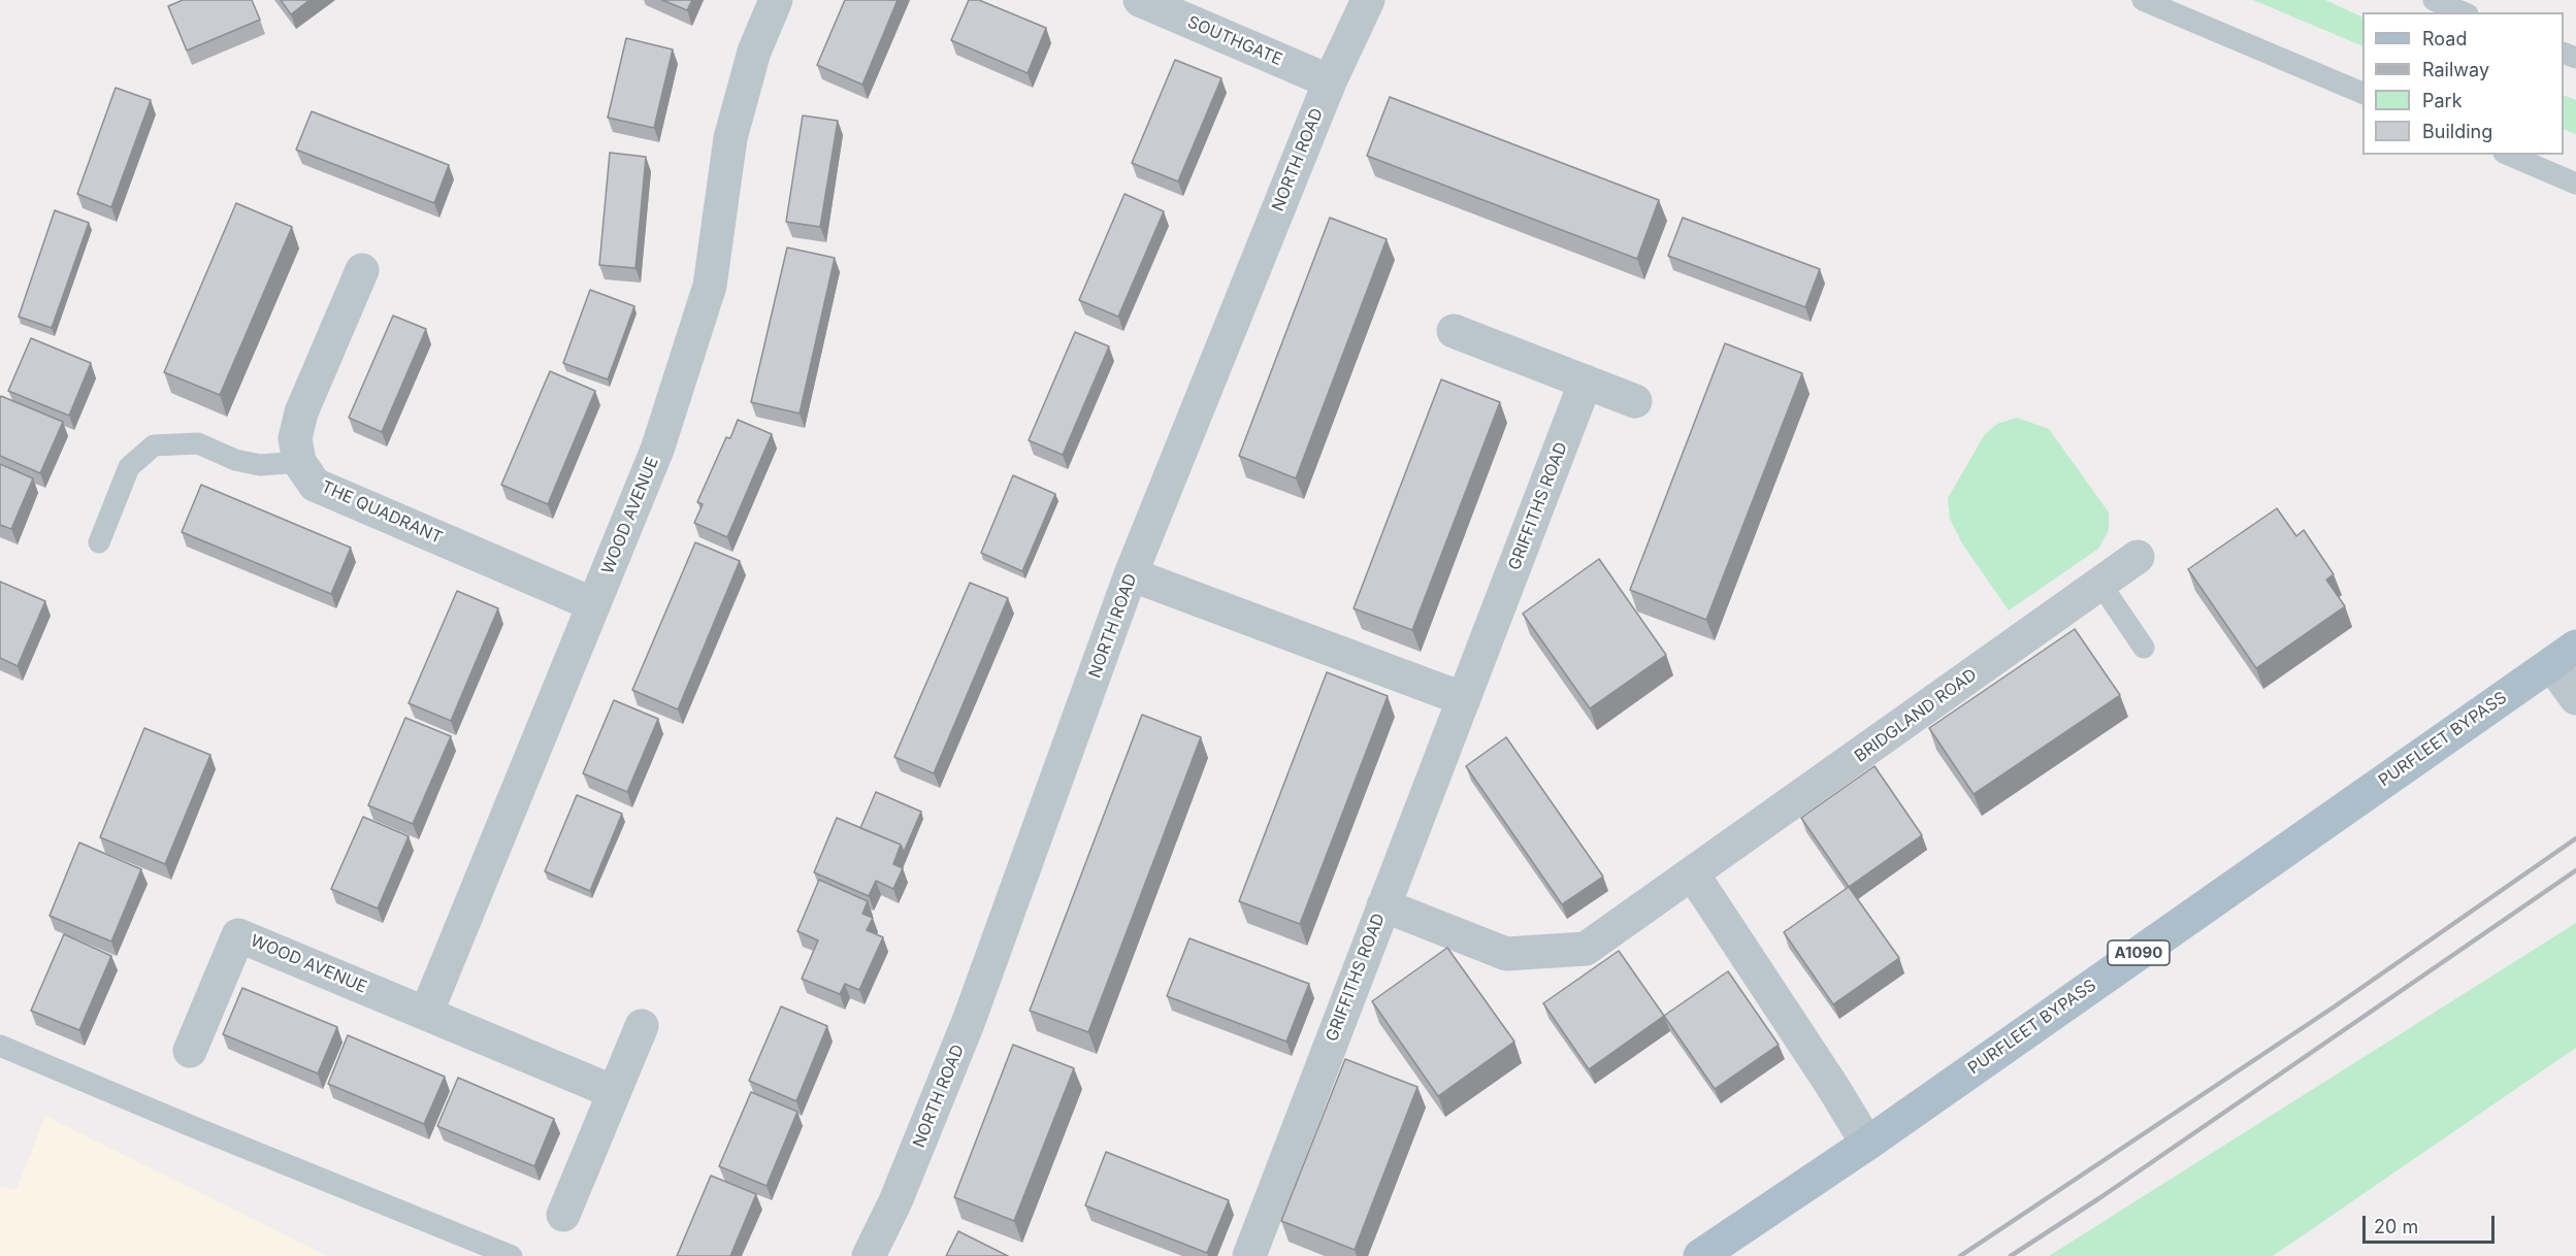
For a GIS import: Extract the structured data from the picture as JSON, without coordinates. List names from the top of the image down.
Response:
{
  "streets": {
    "main road": ["PURFLEET BYPASS", "A1090"],
    "street": [
      "SOUTHGATE",
      "NORTH ROAD",
      "GRIFFITHS ROAD",
      "THE QUADRANT",
      "WOOD AVENUE",
      "BRIDGLAND ROAD"
    ]
  },
  "crossings": [
    ["SOUTHGATE", "NORTH ROAD"],
    ["GRIFFITHS ROAD", "BRIDGLAND ROAD"],
    ["THE QUADRANT", "WOOD AVENUE"]
  ],
  "legend": [
    "Road",
    "Railway",
    "Park",
    "Building"
  ],
  "scale_bar": "20 m"
}
